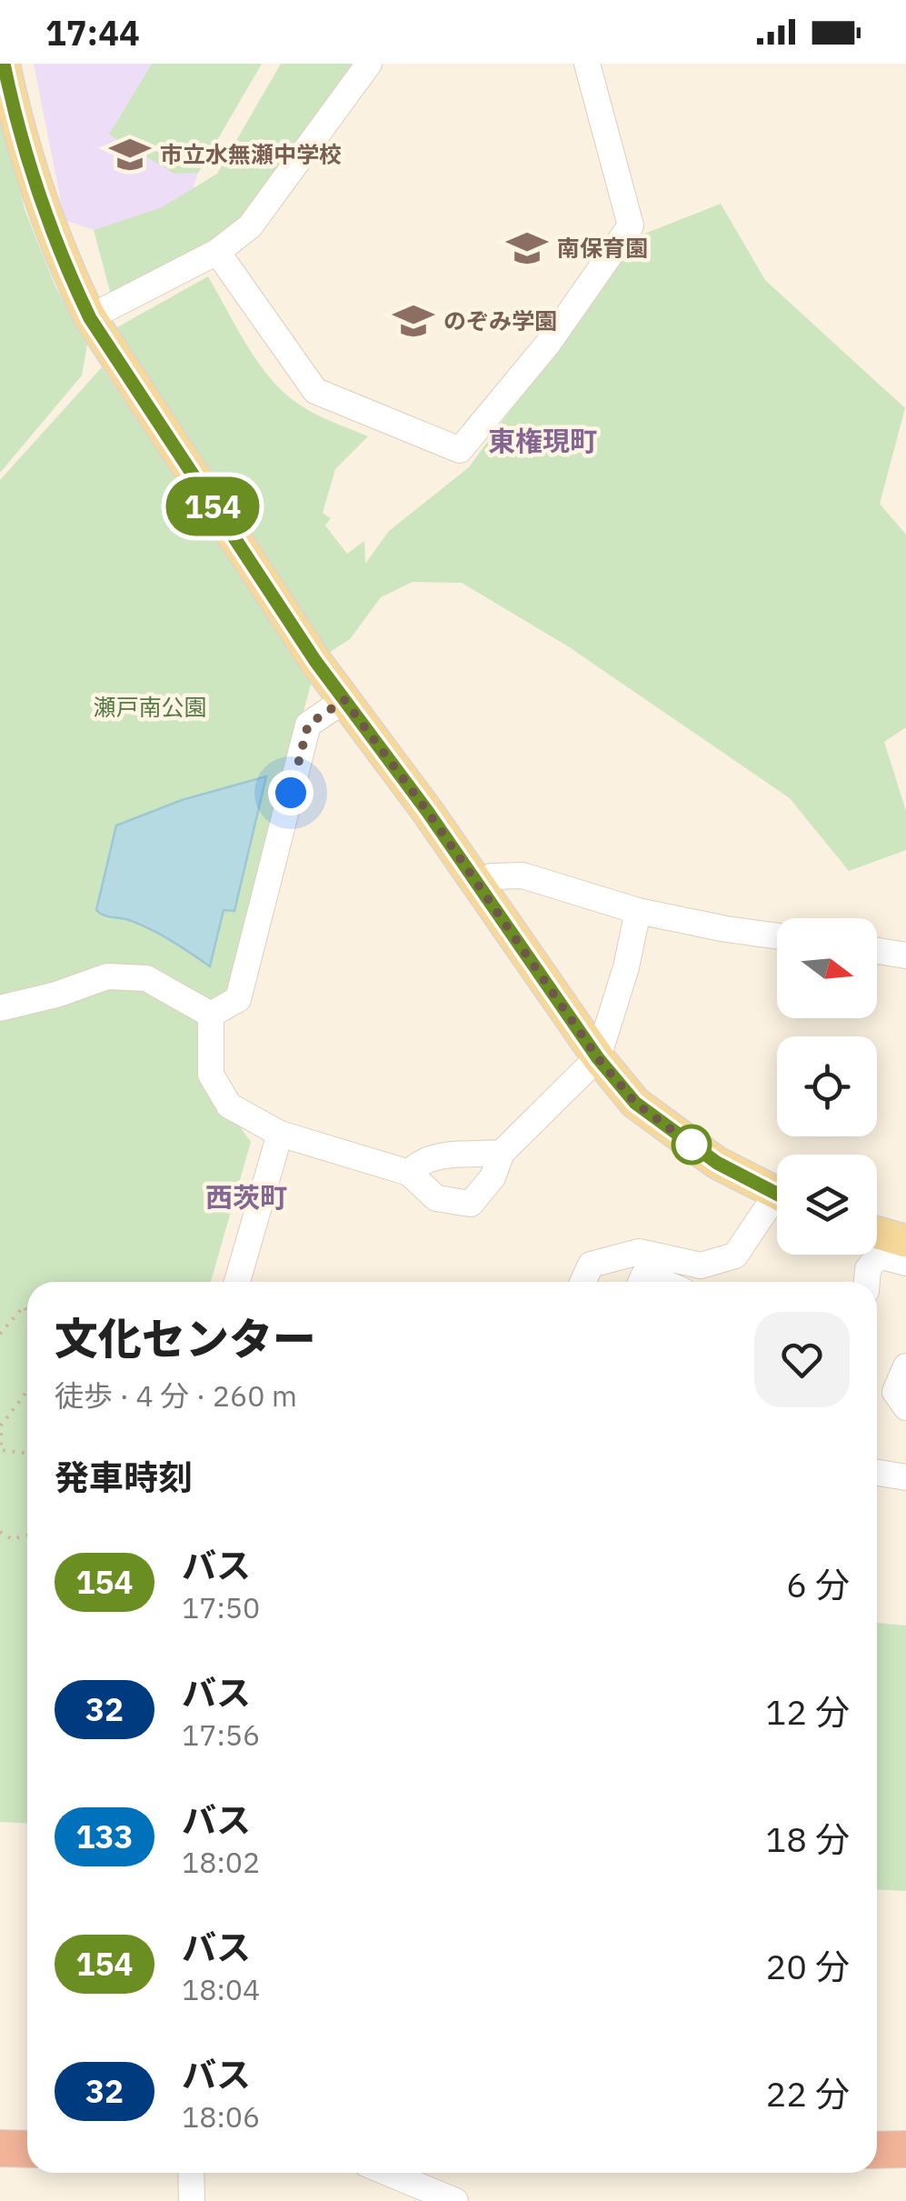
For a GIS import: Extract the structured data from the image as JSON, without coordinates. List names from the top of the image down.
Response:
{
  "districts": ["東権現町", "西茨町"],
  "parks": ["瀬戸南公園"],
  "places": {
    "school or university": ["市立水無瀬中学校", "南保育園", "のぞみ学園"]
  },
  "lines": ["bus line 154"],
  "north": "right",
  "page": {
    "status": "17:44",
    "on_map": "154",
    "heading": [
      ["文化センター", "徒歩 · 4 分 · 260 m"],
      "発車時刻"
    ],
    "list": [
      {
        "mark": "154",
        "name": "バス",
        "note": "17:50",
        "value": "6 分"
      },
      {
        "mark": "32",
        "name": "バス",
        "note": "17:56",
        "value": "12 分"
      },
      {
        "mark": "133",
        "name": "バス",
        "note": "18:02",
        "value": "18 分"
      },
      {
        "mark": "154",
        "name": "バス",
        "note": "18:04",
        "value": "20 分"
      },
      {
        "mark": "32",
        "name": "バス",
        "note": "18:06",
        "value": "22 分"
      }
    ]
  }
}
